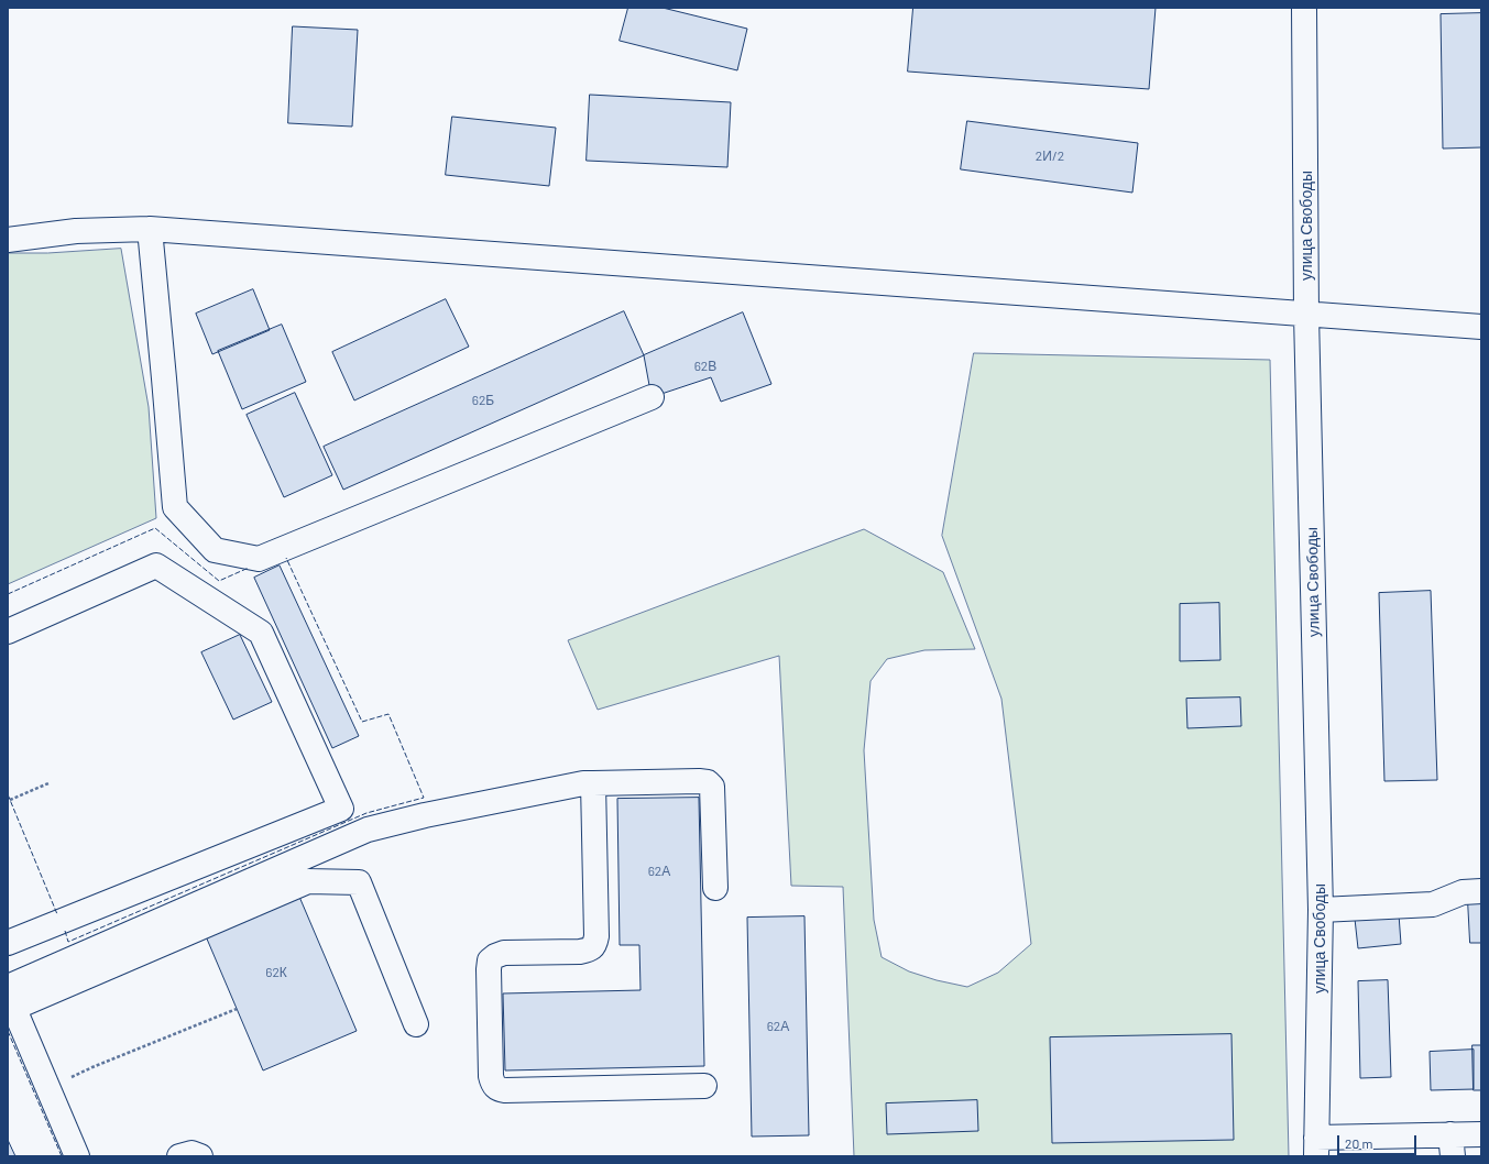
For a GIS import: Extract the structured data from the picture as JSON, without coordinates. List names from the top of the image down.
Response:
{
  "streets": {
    "street": ["улица Свободы"]
  },
  "house_numbers": [
    "2И/2",
    "62В",
    "62Б",
    "62А",
    "62К",
    "62А"
  ],
  "scale_bar": "20 m"
}
